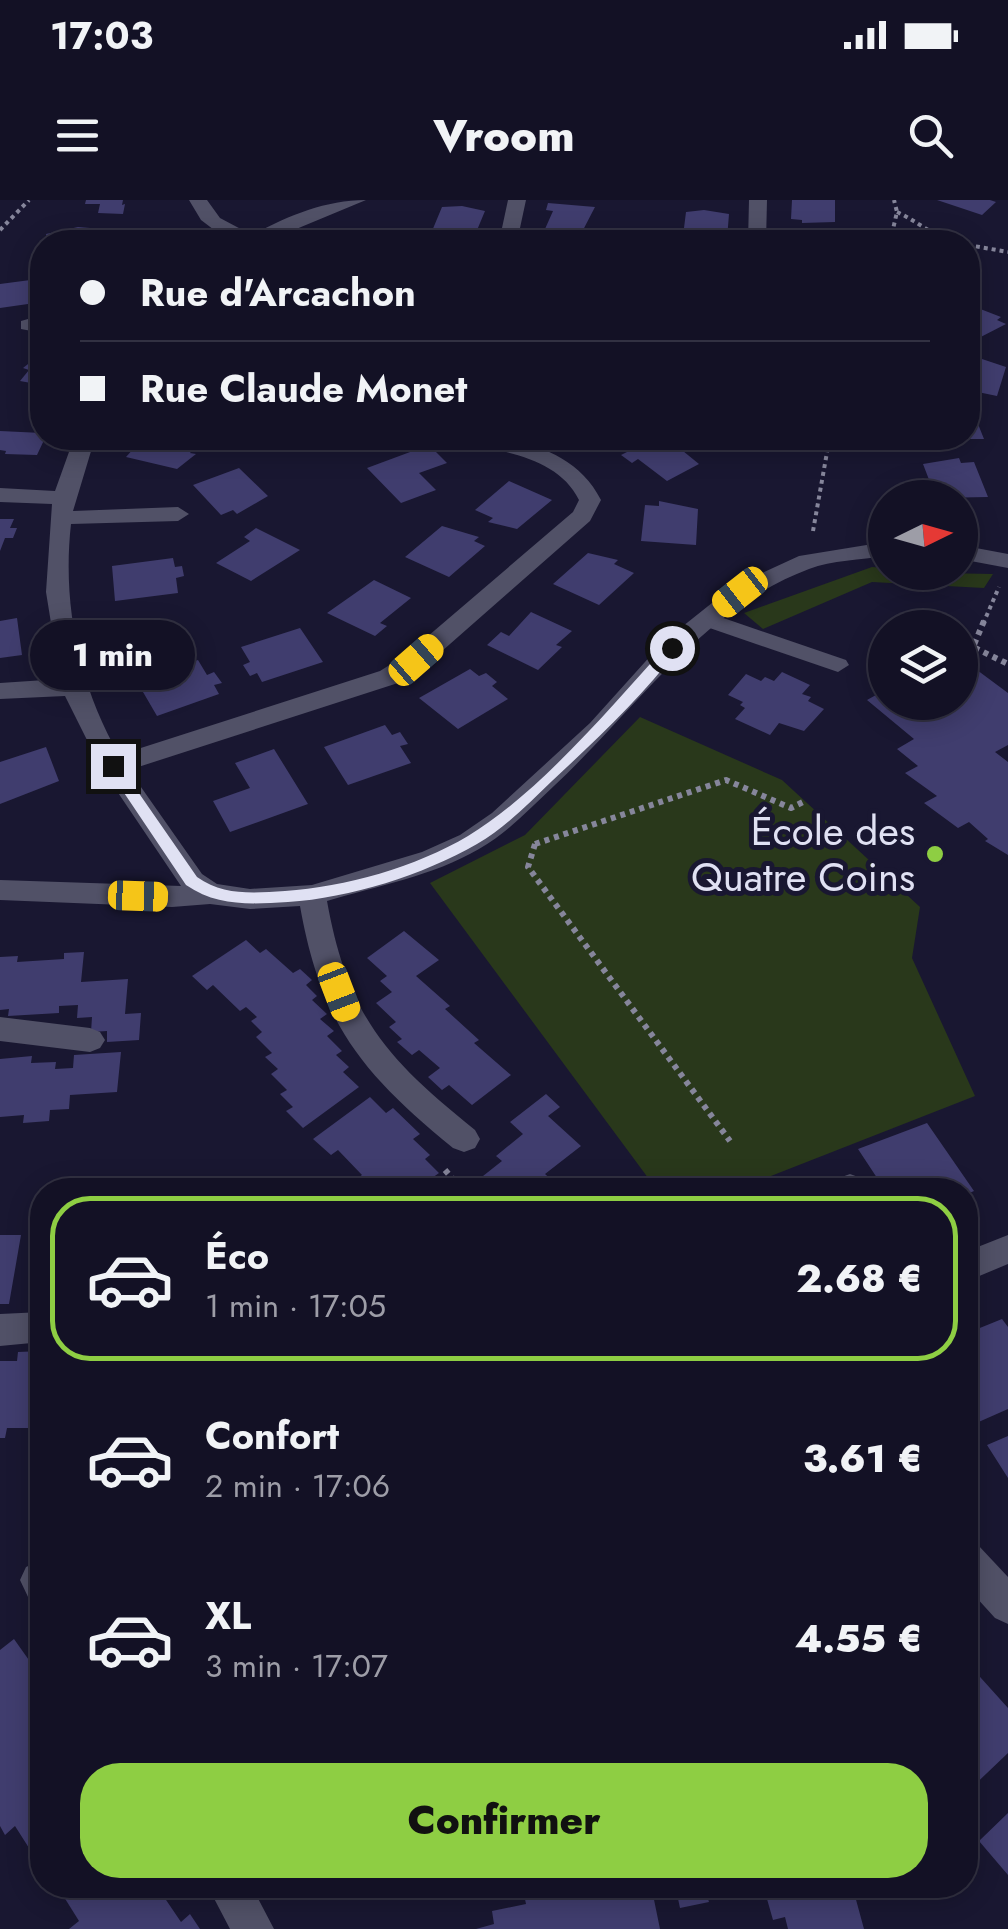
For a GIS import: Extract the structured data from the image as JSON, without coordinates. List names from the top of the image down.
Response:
{
  "places": ["École des Quatre Coins"],
  "north": "right",
  "page": {
    "status": "17:03",
    "header": "Vroom",
    "banner": ["Rue d'Arcachon", "Rue Claude Monet"],
    "bubble": "1 min",
    "list": [
      {
        "name": "Éco",
        "note": "1 min · 17:05",
        "value": "2.68 €"
      },
      {
        "name": "Confort",
        "note": "2 min · 17:06",
        "value": "3.61 €"
      },
      {
        "name": "XL",
        "note": "3 min · 17:07",
        "value": "4.55 €"
      }
    ],
    "buttons": "Confirmer"
  }
}
